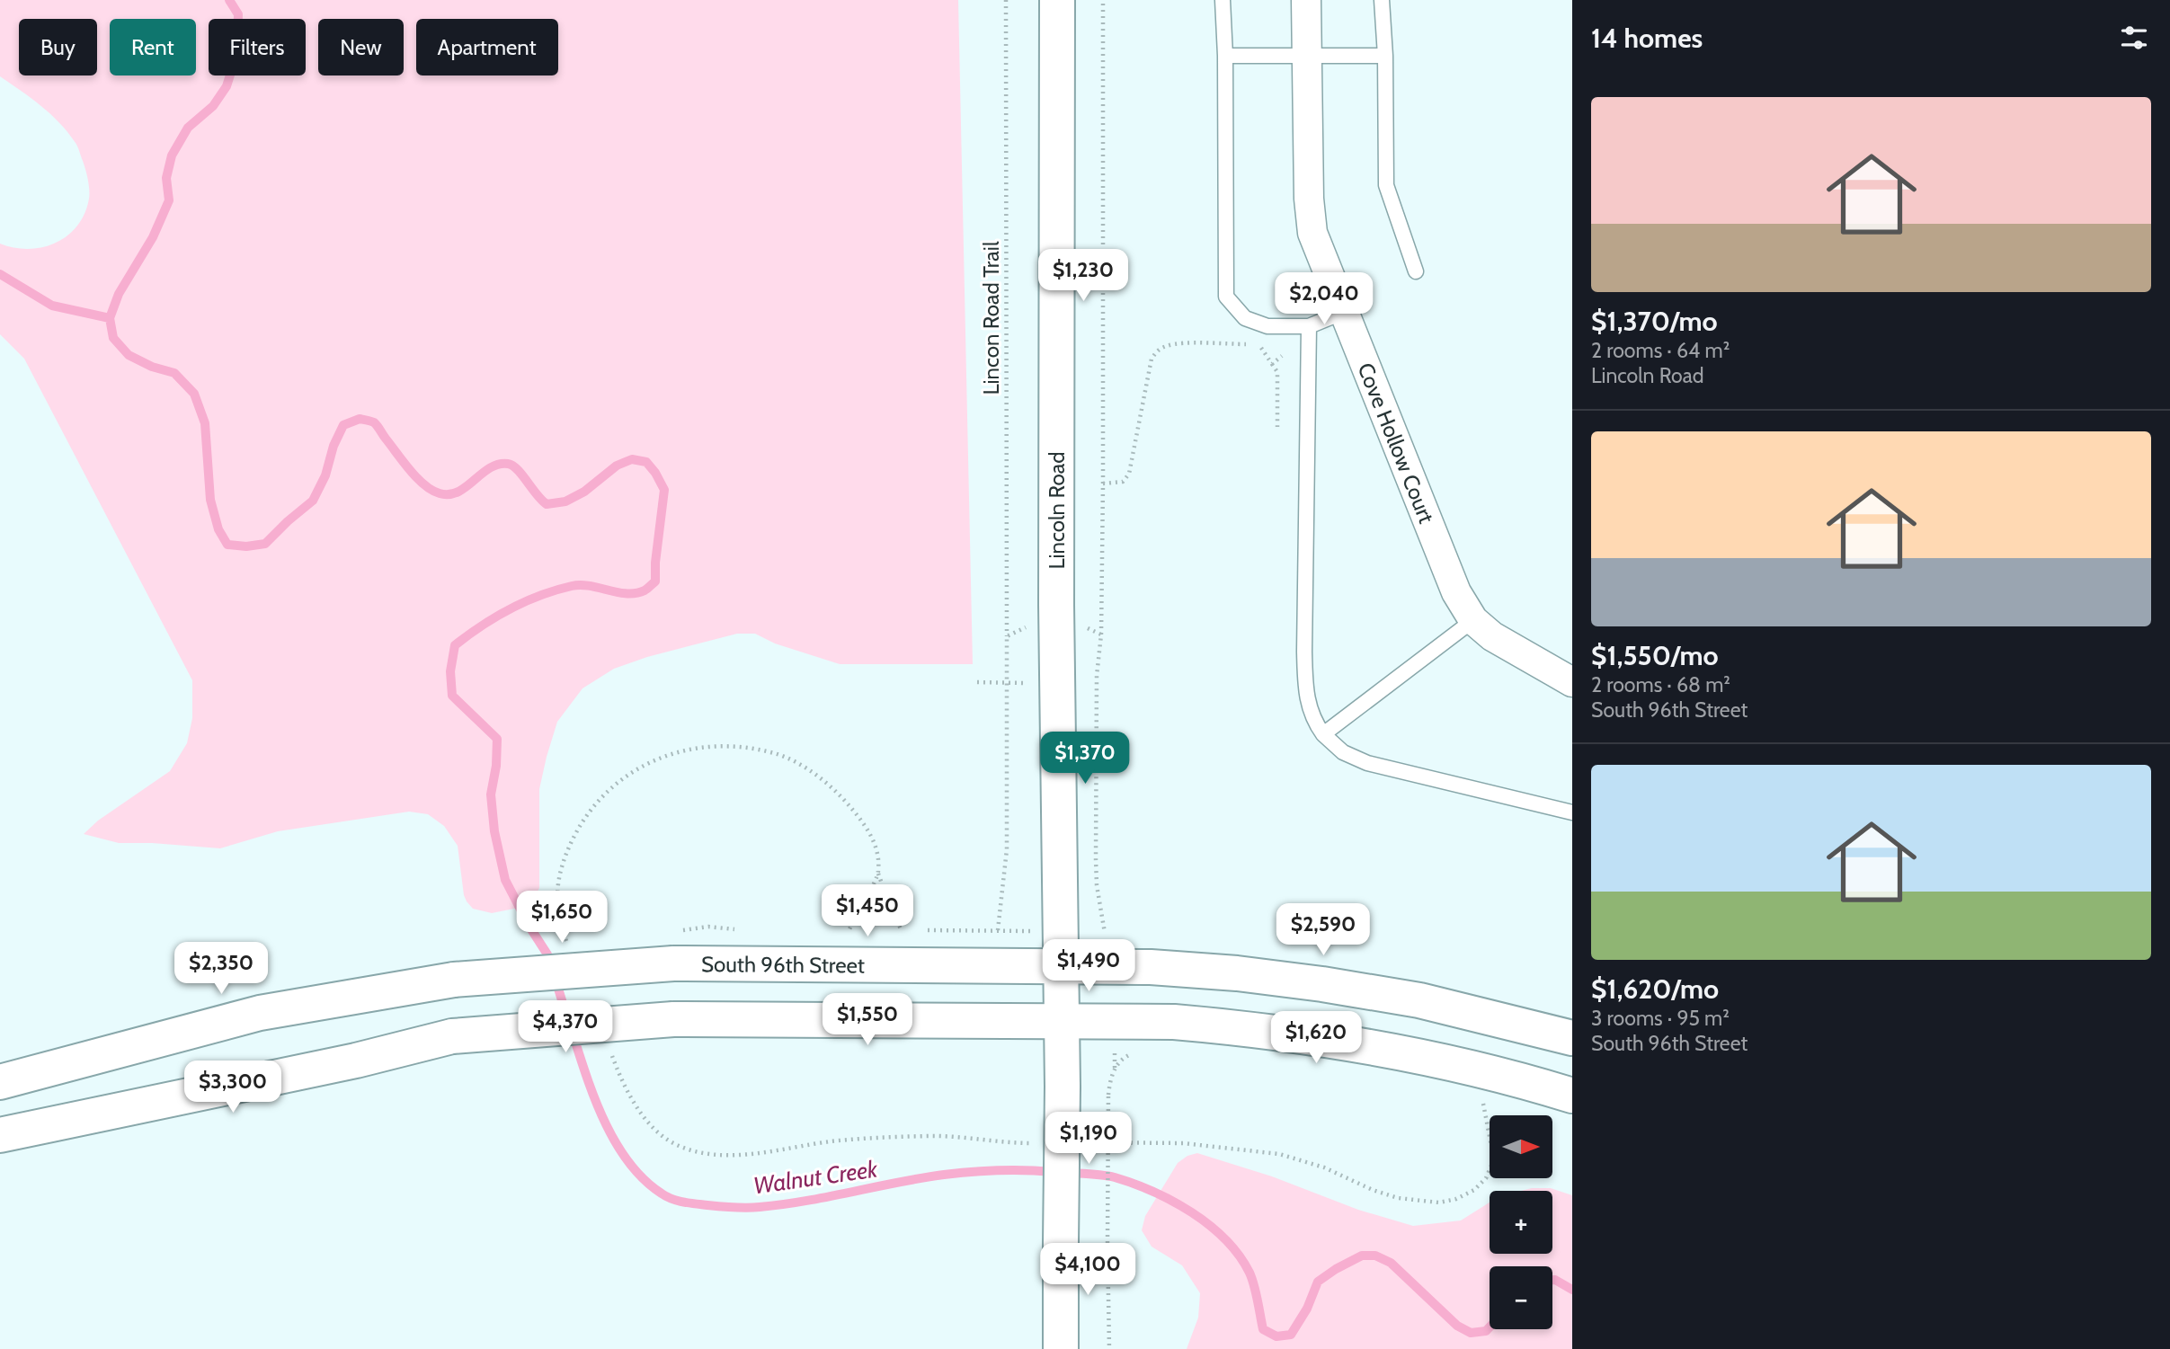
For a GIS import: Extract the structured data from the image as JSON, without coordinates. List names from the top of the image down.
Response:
{
  "streets": {
    "main road": ["Lincoln Road", "South 96th Street"],
    "street": ["Cove Hollow Court"],
    "path": ["Lincon Road Trail"]
  },
  "crossings": [
    ["Lincoln Road", "South 96th Street"]
  ],
  "water": ["Walnut Creek"],
  "north": "right",
  "page": {
    "heading": "14 homes",
    "chip": [
      "Buy",
      "Rent",
      "Filters",
      "New",
      "Apartment"
    ],
    "list": [
      {
        "name": "$1,370/mo",
        "note": "2 rooms · 64 m² · Lincoln Road"
      },
      {
        "name": "$1,550/mo",
        "note": "2 rooms · 68 m² · South 96th Street"
      },
      {
        "name": "$1,620/mo",
        "note": "3 rooms · 95 m² · South 96th Street"
      }
    ],
    "price": [
      "$1,230",
      "$2,040",
      "$1,370",
      "$1,450",
      "$1,650",
      "$2,590",
      "$1,490",
      "$2,350",
      "$1,550",
      "$4,370",
      "$1,620",
      "$3,300",
      "$1,190",
      "$4,100"
    ],
    "map_buttons": ["+", "−"]
  }
}
